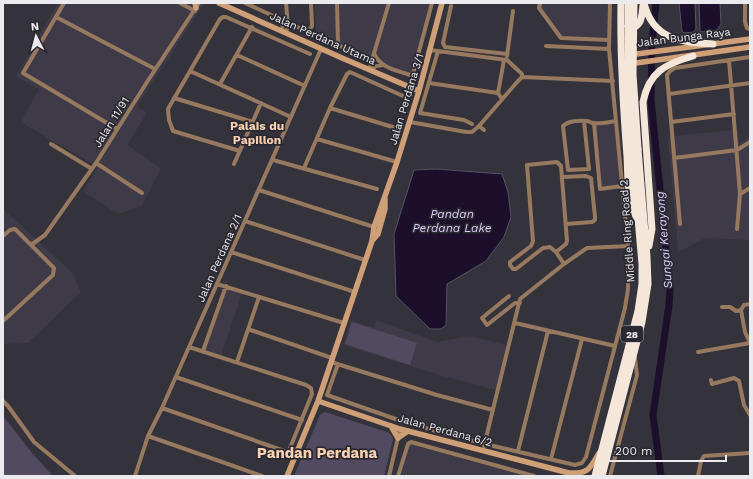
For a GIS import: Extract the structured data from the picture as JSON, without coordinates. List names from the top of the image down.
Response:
{
  "streets": {
    "highway": ["Middle Ring Road 2", "28"],
    "street": [
      "Jalan Bunga Raya",
      "Jalan Perdana Utama",
      "Jalan Perdana 3/1",
      "Jalan 11/91",
      "Jalan Perdana 2/1",
      "Jalan Perdana 6/2"
    ]
  },
  "crossings": [
    ["Jalan Perdana Utama", "Jalan Perdana 3/1"],
    ["Jalan Perdana Utama", "Jalan Perdana 2/1"],
    ["Jalan Perdana 3/1", "Jalan Perdana 6/2"],
    ["Middle Ring Road 2", "Jalan Perdana 6/2"]
  ],
  "districts": ["Palais du Papillon", "Pandan Perdana"],
  "water": ["Pandan Perdana Lake", "Sungai Kerayong"],
  "scale_bar": "200 m",
  "north": "top"
}
